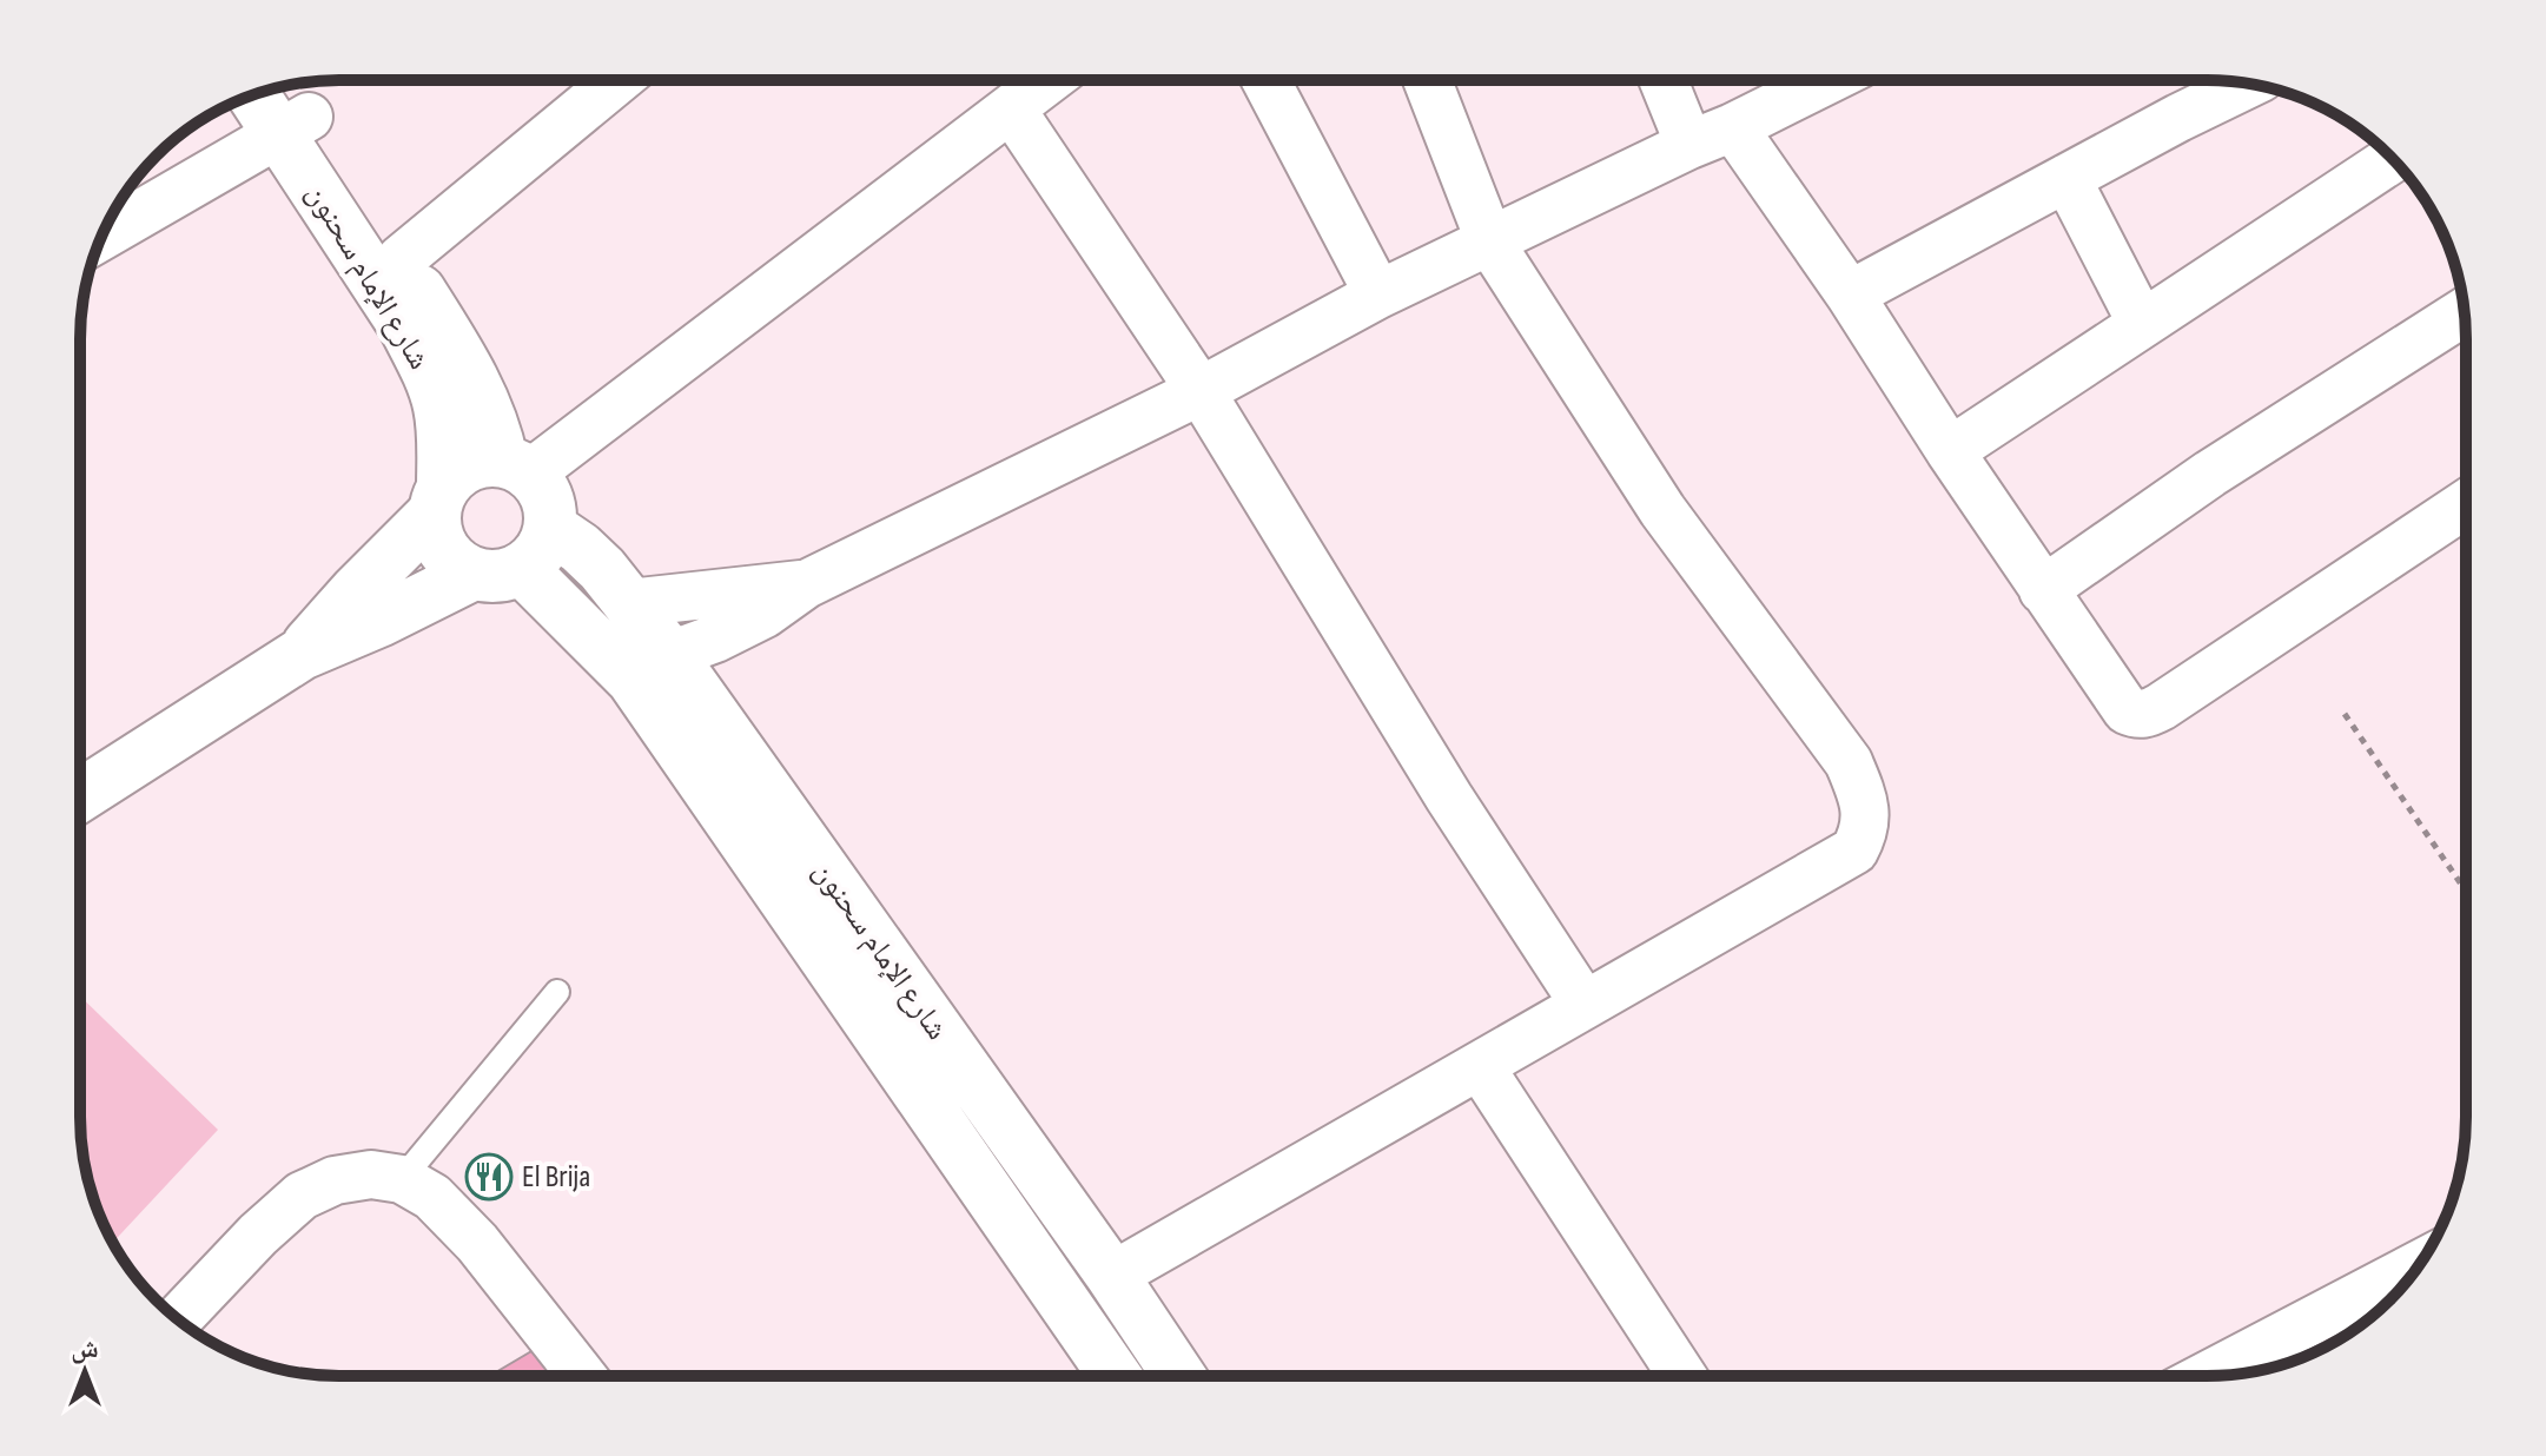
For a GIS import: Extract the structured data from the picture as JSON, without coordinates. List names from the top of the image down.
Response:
{
  "streets": {
    "main road": ["شارع الإمام سحنون"]
  },
  "places": {
    "restaurant": ["El Brija"]
  },
  "north": "top"
}
